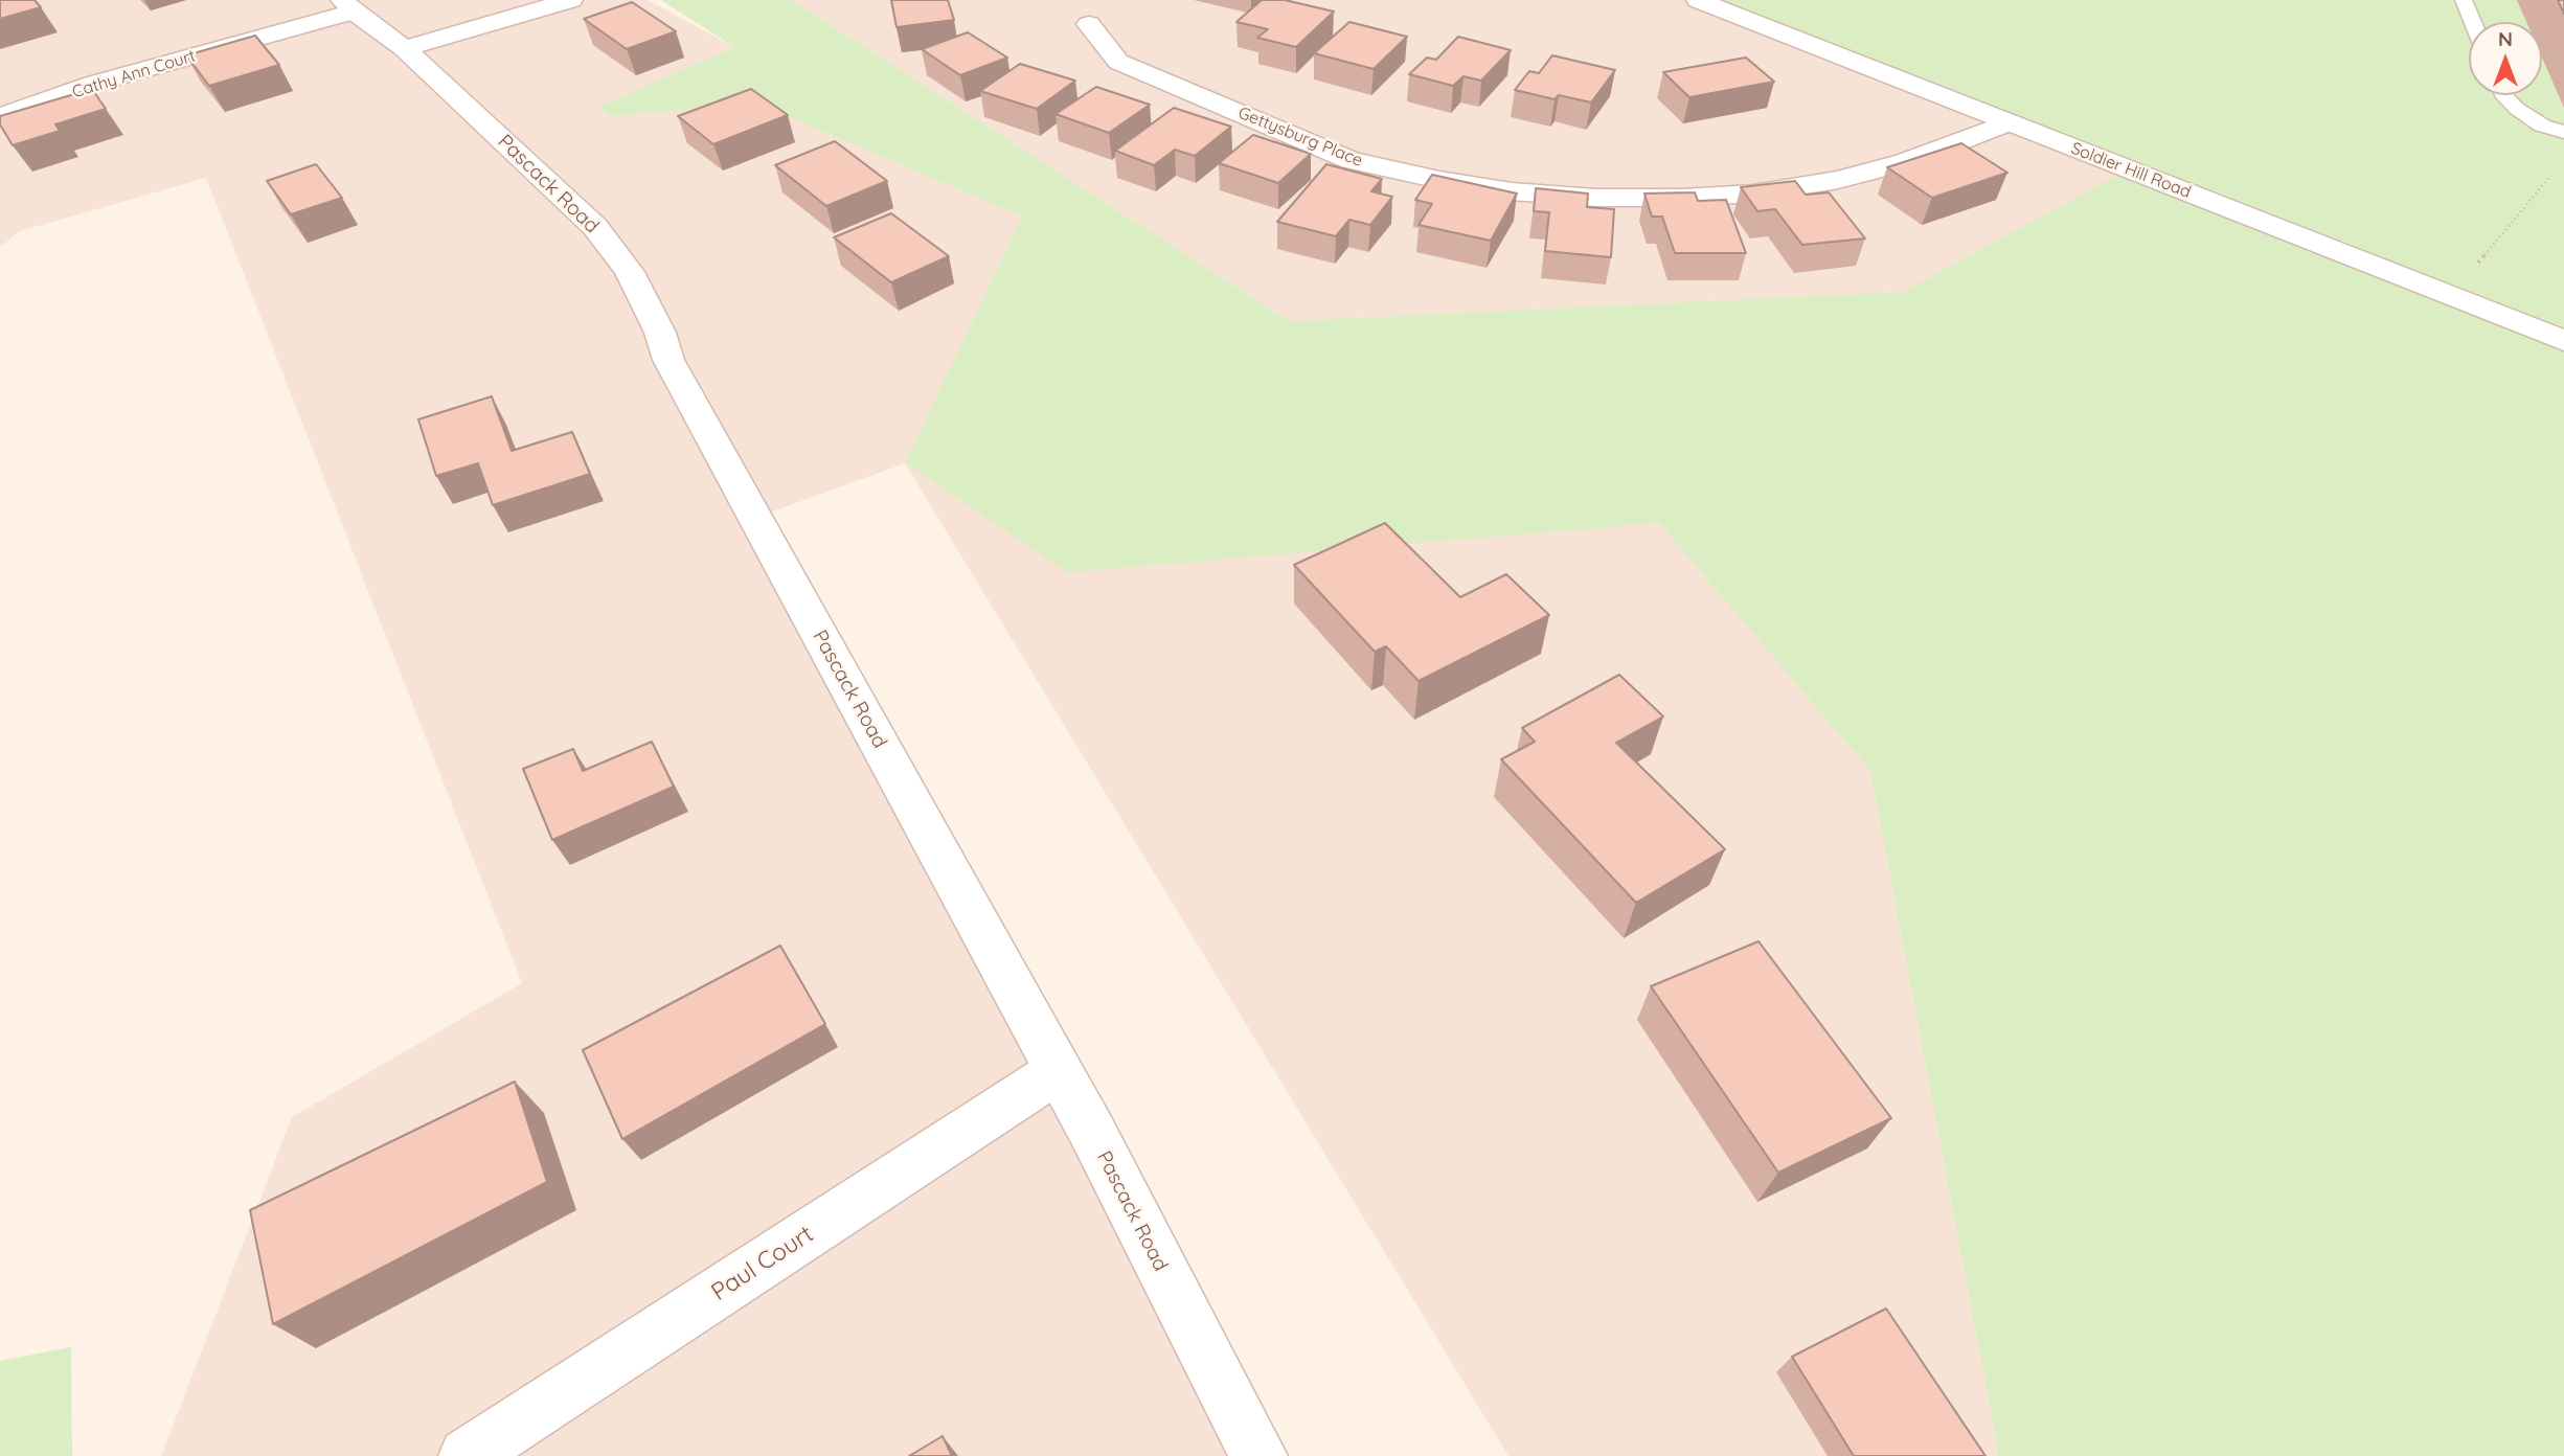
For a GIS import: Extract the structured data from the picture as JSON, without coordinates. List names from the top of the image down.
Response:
{
  "streets": {
    "street": [
      "Cathy Ann Court",
      "Gettysburg Place",
      "Soldier Hill Road",
      "Pascack Road",
      "Paul Court"
    ]
  },
  "crossings": [
    ["Cathy Ann Court", "Pascack Road"],
    ["Gettysburg Place", "Soldier Hill Road"],
    ["Pascack Road", "Paul Court"]
  ],
  "north": "top"
}
